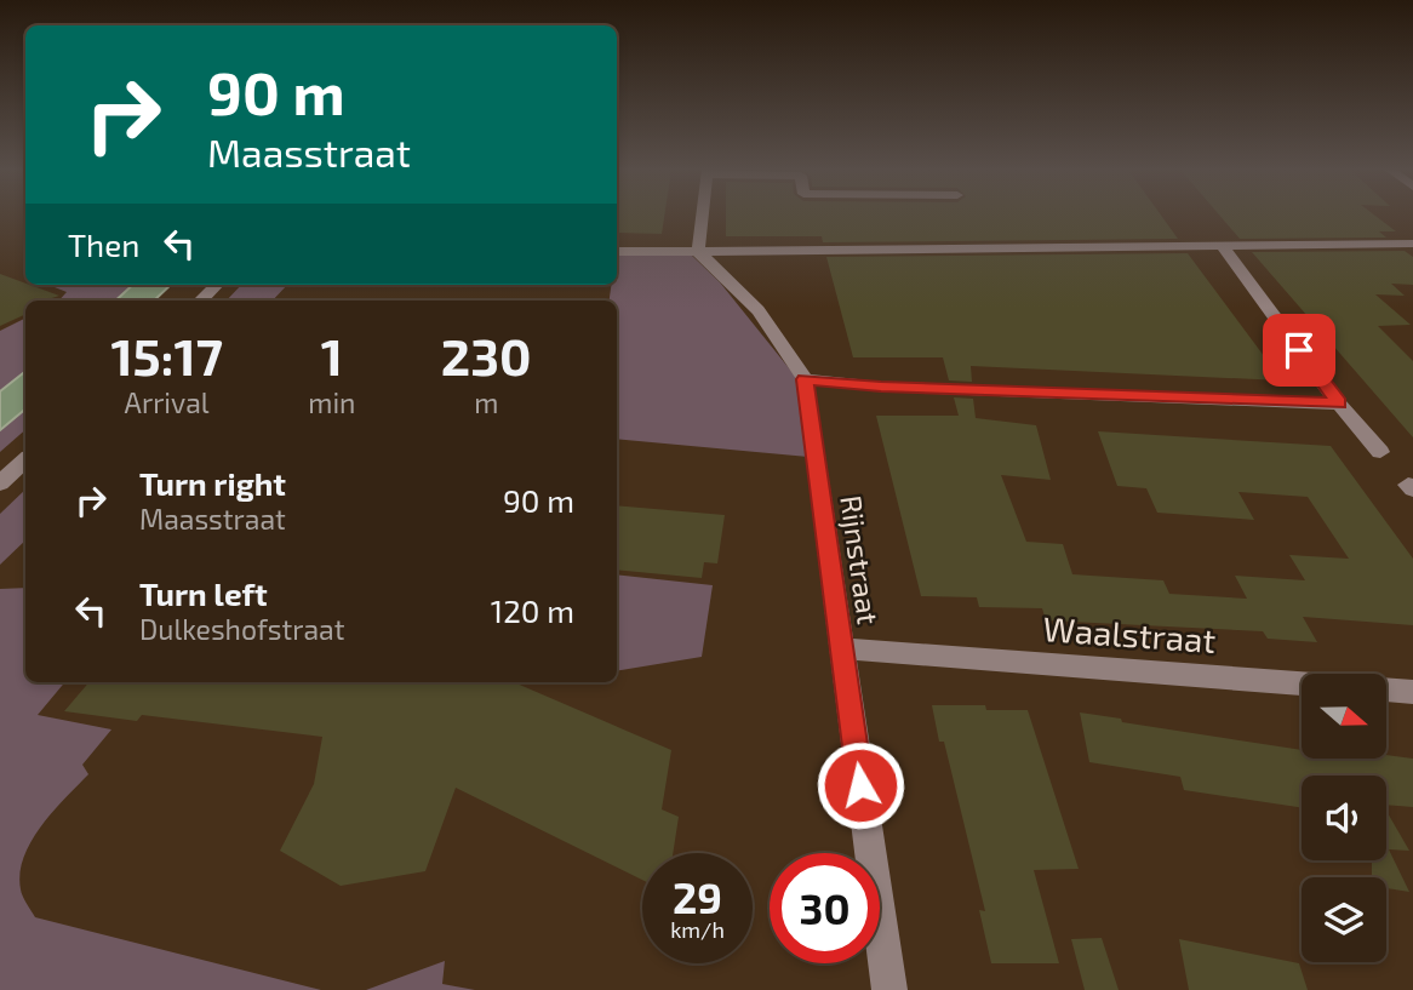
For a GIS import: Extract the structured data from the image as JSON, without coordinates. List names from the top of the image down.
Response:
{
  "streets": {
    "street": ["Rijnstraat", "Waalstraat"]
  },
  "crossings": [
    ["Rijnstraat", "Waalstraat"]
  ],
  "north": "right",
  "page": {
    "turn": ["90 m", "Maasstraat"],
    "then": "Then",
    "eta": [
      "15:17",
      "Arrival",
      "1",
      "min",
      "230",
      "m"
    ],
    "list": [
      {
        "name": "Turn right",
        "note": "Maasstraat",
        "value": "90 m"
      },
      {
        "name": "Turn left",
        "note": "Dulkeshofstraat",
        "value": "120 m"
      }
    ],
    "speed": "29 km/h",
    "limit": "30"
  }
}
